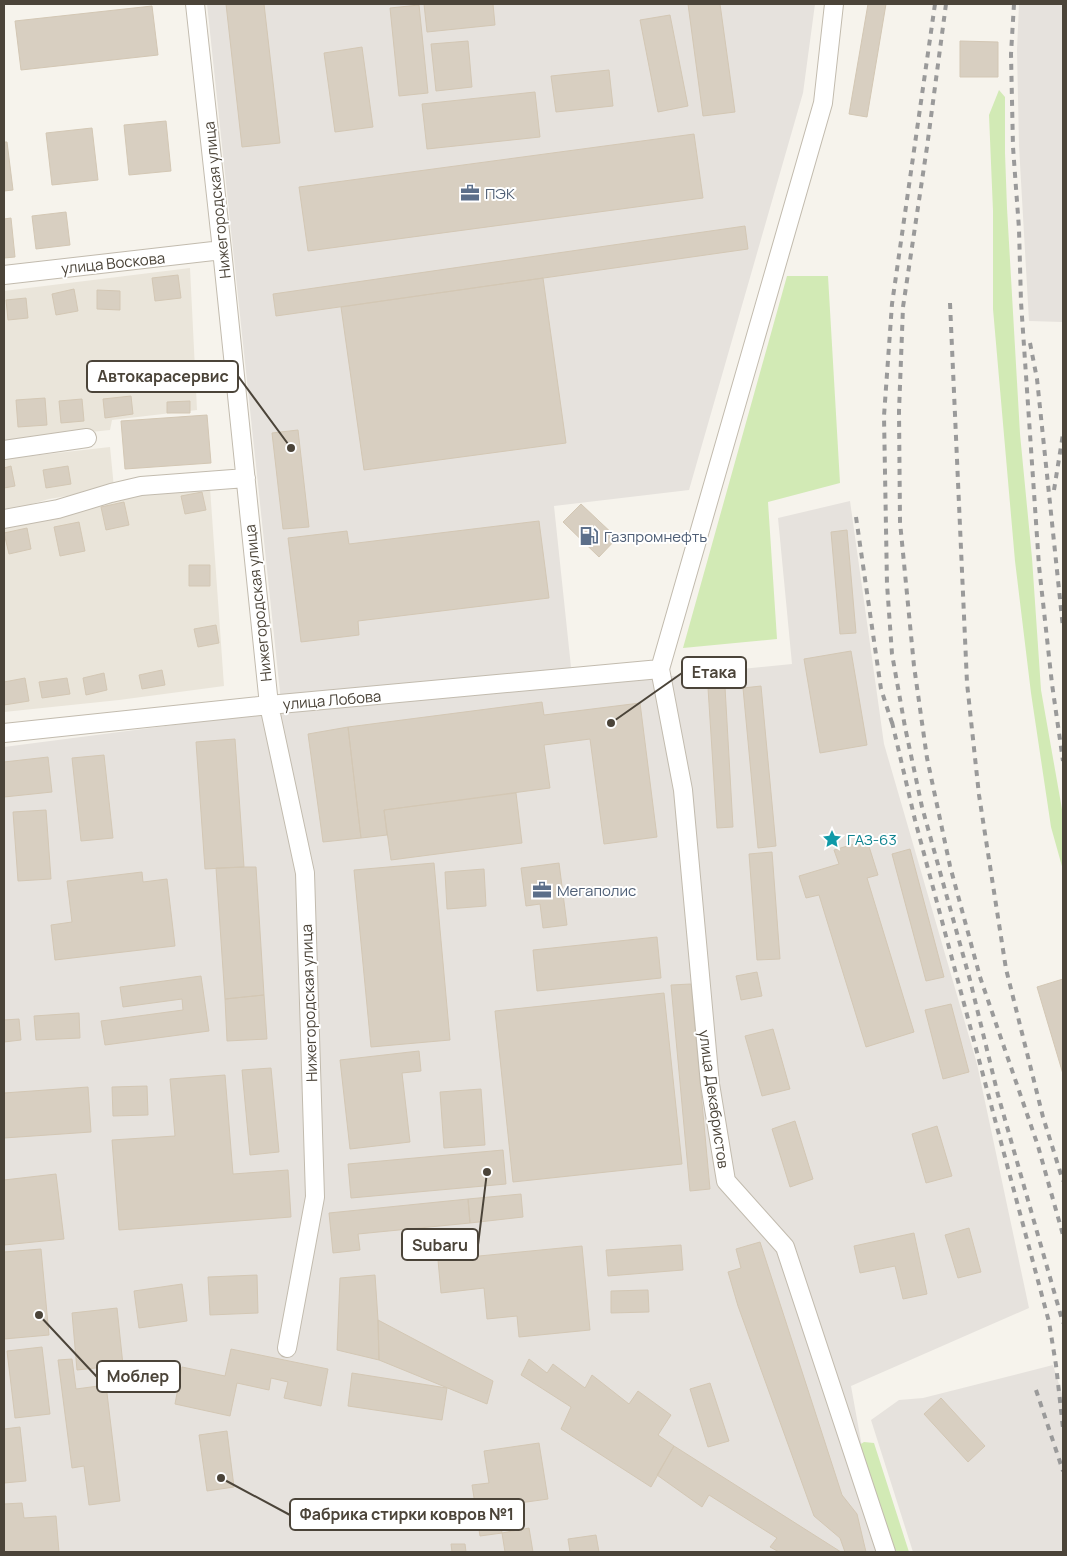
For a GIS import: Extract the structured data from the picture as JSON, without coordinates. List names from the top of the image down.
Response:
{
  "streets": {
    "street": [
      "Нижегородская улица",
      "улица Воскова",
      "улица Лобова",
      "улица Декабристов"
    ]
  },
  "crossings": [
    ["Нижегородская улица", "улица Воскова"],
    ["Нижегородская улица", "улица Лобова"],
    ["улица Лобова", "улица Декабристов"]
  ],
  "places": {
    "office": ["ПЭК", "Мегаполис"],
    "other": [
      "Автокарасервис",
      "Етака",
      "Subaru",
      "Моблер",
      "Фабрика стирки ковров №1"
    ],
    "fuel station": ["Газпромнефть"],
    "place": ["ГАЗ-63"]
  }
}
